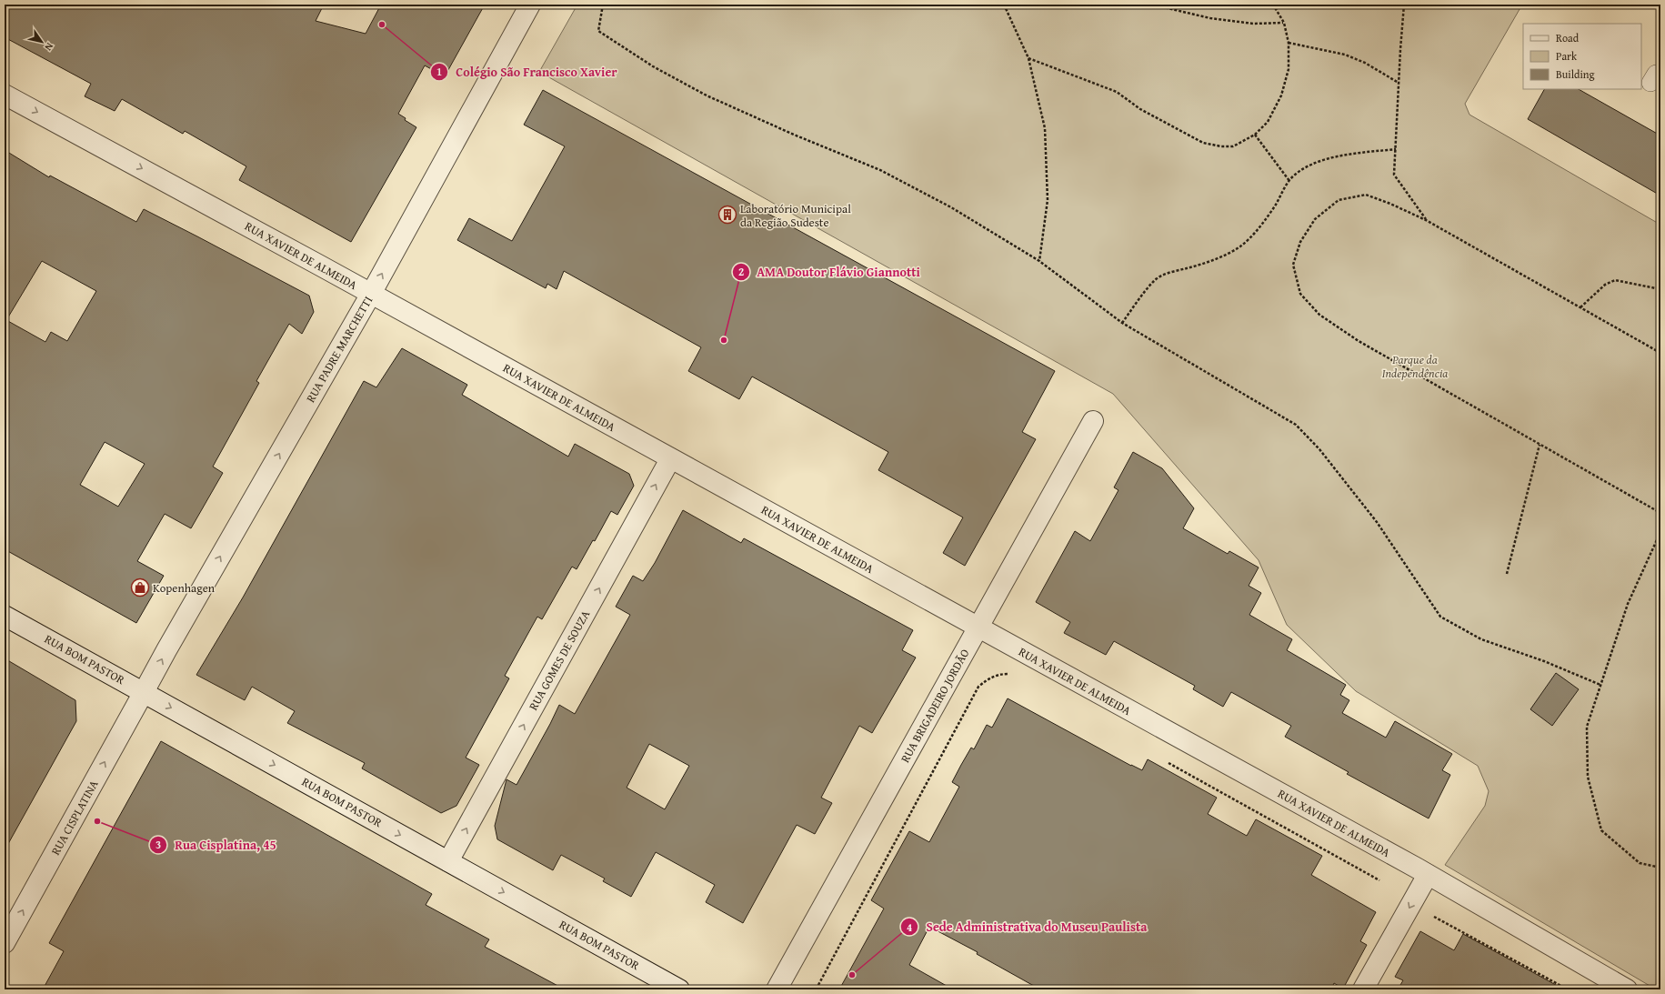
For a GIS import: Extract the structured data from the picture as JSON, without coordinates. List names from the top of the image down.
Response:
{
  "streets": {
    "street": [
      "RUA XAVIER DE ALMEIDA",
      "RUA PADRE MARCHETTI",
      "RUA BOM PASTOR",
      "RUA GOMES DE SOUZA",
      "RUA BRIGADEIRO JORDÃO",
      "RUA CISPLATINA"
    ]
  },
  "crossings": [
    ["RUA XAVIER DE ALMEIDA", "RUA PADRE MARCHETTI"],
    ["RUA XAVIER DE ALMEIDA", "RUA GOMES DE SOUZA"],
    ["RUA XAVIER DE ALMEIDA", "RUA BRIGADEIRO JORDÃO"],
    ["RUA PADRE MARCHETTI", "RUA BOM PASTOR"],
    ["RUA PADRE MARCHETTI", "RUA CISPLATINA"],
    ["RUA BOM PASTOR", "RUA GOMES DE SOUZA"],
    ["RUA BOM PASTOR", "RUA CISPLATINA"]
  ],
  "one_way": [
    "RUA PADRE MARCHETTI",
    "RUA BOM PASTOR",
    "RUA GOMES DE SOUZA",
    "RUA CISPLATINA"
  ],
  "parks": ["Parque da Independência"],
  "places": {
    "other": [
      "Colégio São Francisco Xavier",
      "AMA Doutor Flávio Giannotti",
      "Rua Cisplatina, 45",
      "Sede Administrativa do Museu Paulista"
    ],
    "building": ["Laboratório Municipal da Região Sudeste"],
    "shop": ["Kopenhagen"]
  },
  "legend": ["Road", "Park", "Building"],
  "north": "bottom right"
}
